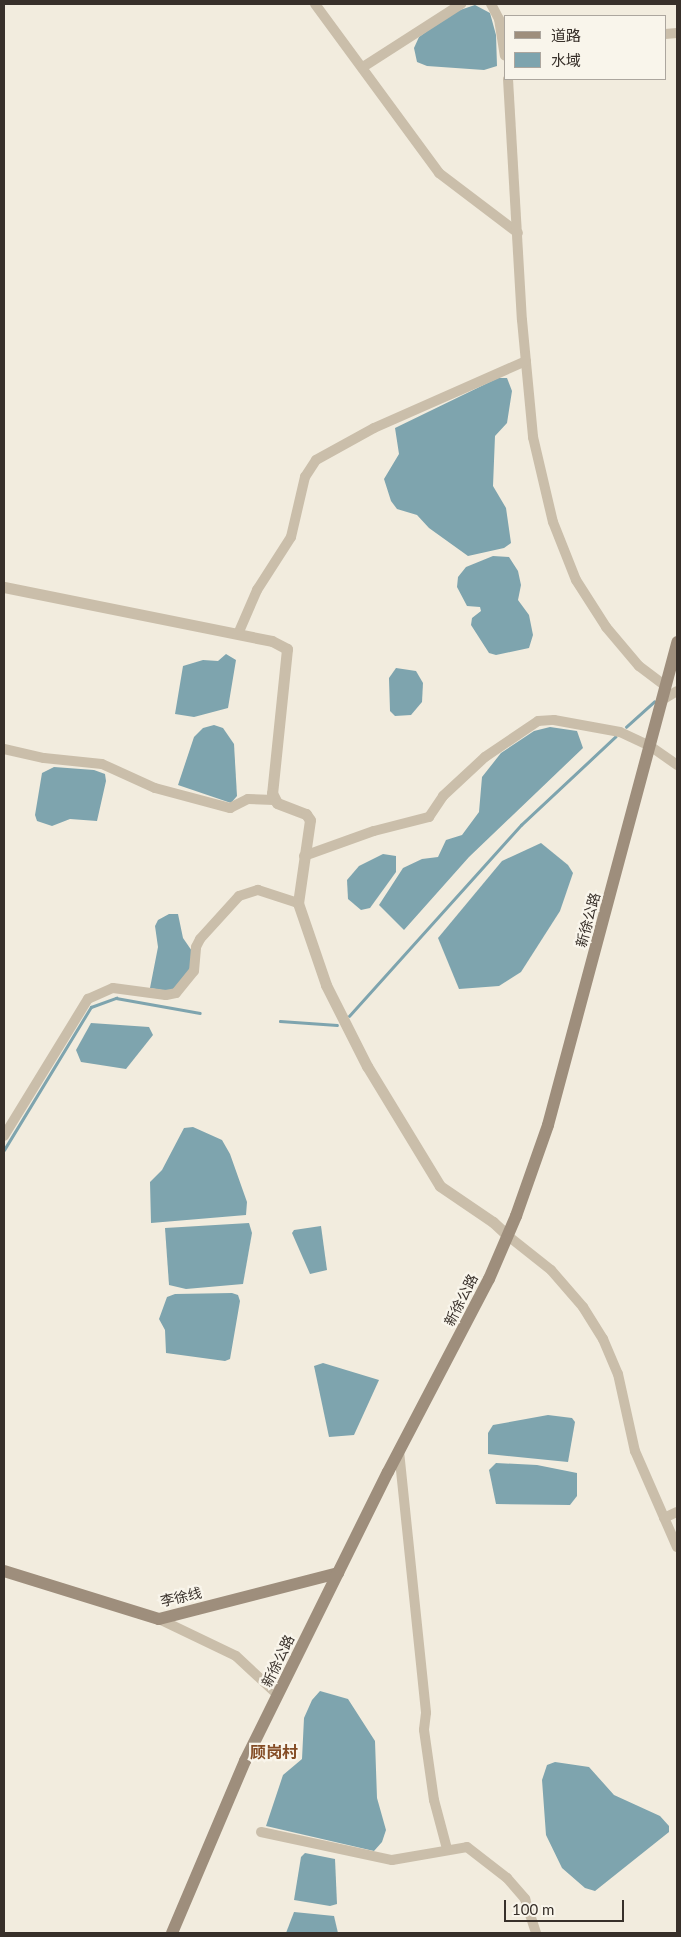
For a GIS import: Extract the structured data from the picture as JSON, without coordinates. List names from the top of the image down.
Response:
{
  "streets": {
    "main road": ["新徐公路", "李徐线"]
  },
  "crossings": [
    ["新徐公路", "李徐线"]
  ],
  "districts": ["顾岗村"],
  "legend": ["道路", "水域"],
  "scale_bar": "100 m"
}
